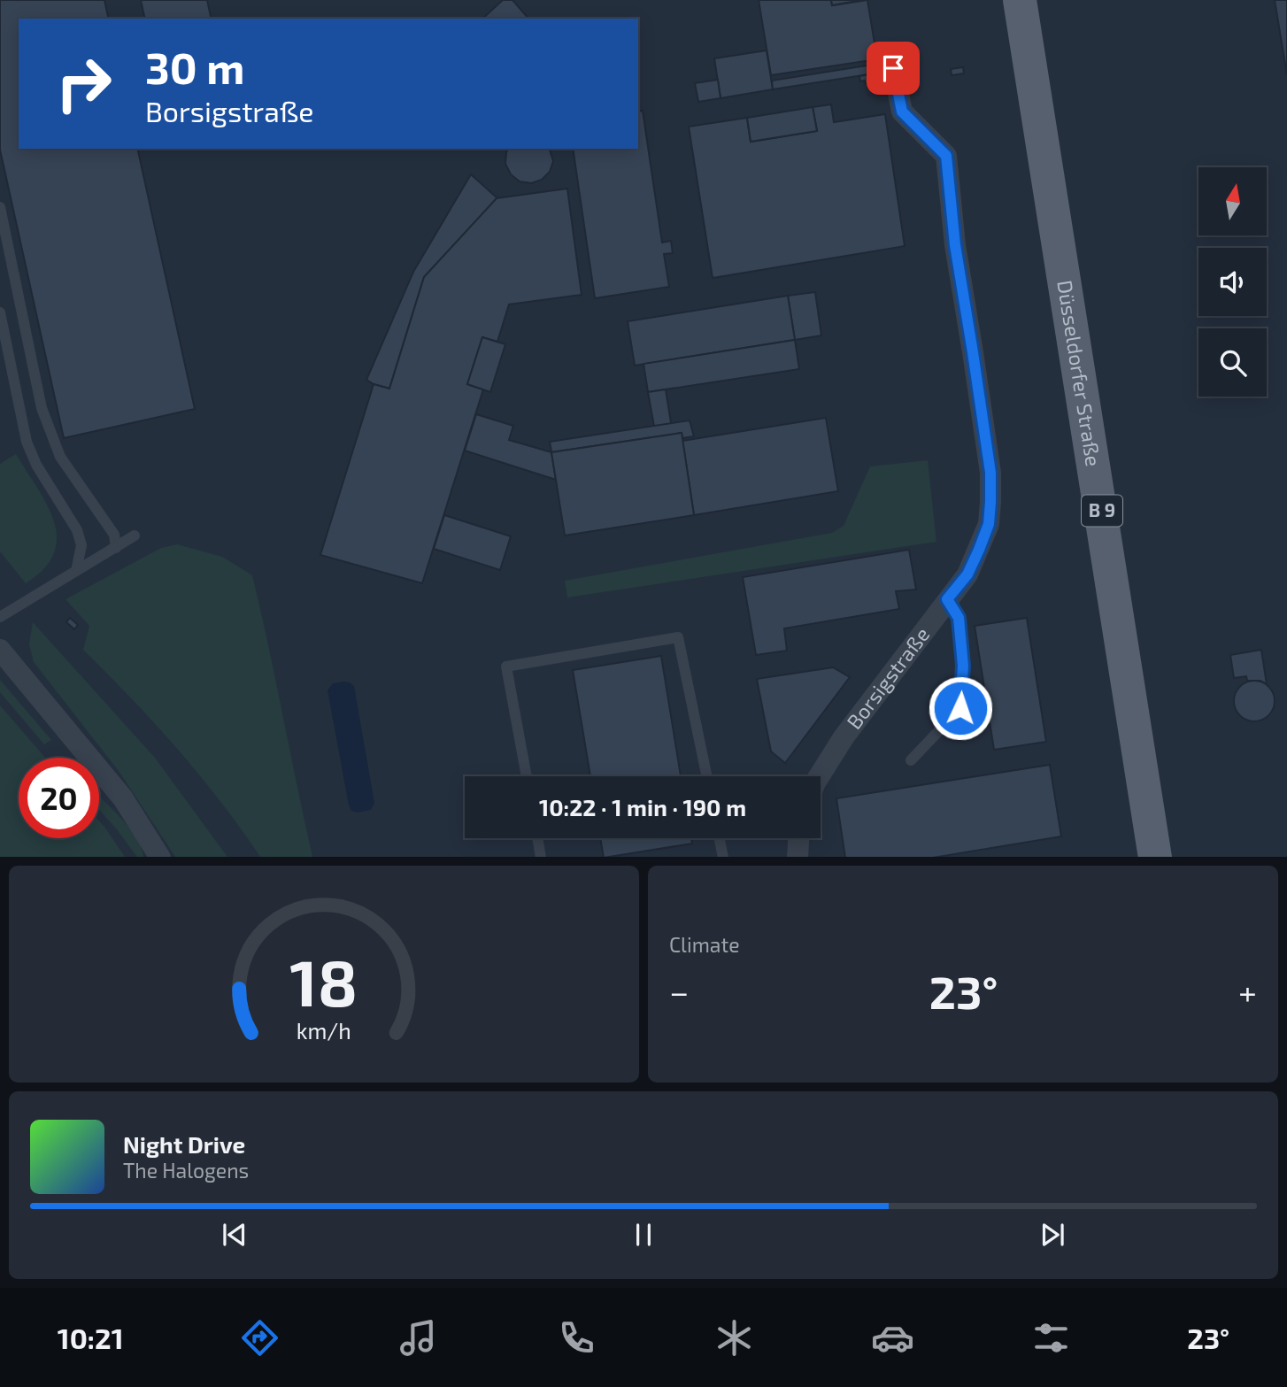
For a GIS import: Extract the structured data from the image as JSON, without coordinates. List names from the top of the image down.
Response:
{
  "streets": {
    "main road": ["Düsseldorfer Straße", "B 9"],
    "street": ["Borsigstraße"]
  },
  "north": "top",
  "page": {
    "turn": ["30 m", "Borsigstraße"],
    "limit": "20",
    "trip": "10:22 · 1 min · 190 m",
    "tile": "Climate",
    "heat": ["−", "23°", "+"],
    "song": ["Night Drive", "The Halogens"],
    "tabs": ["10:21", "23°"],
    "gauge": ["18", "km/h"]
  }
}
